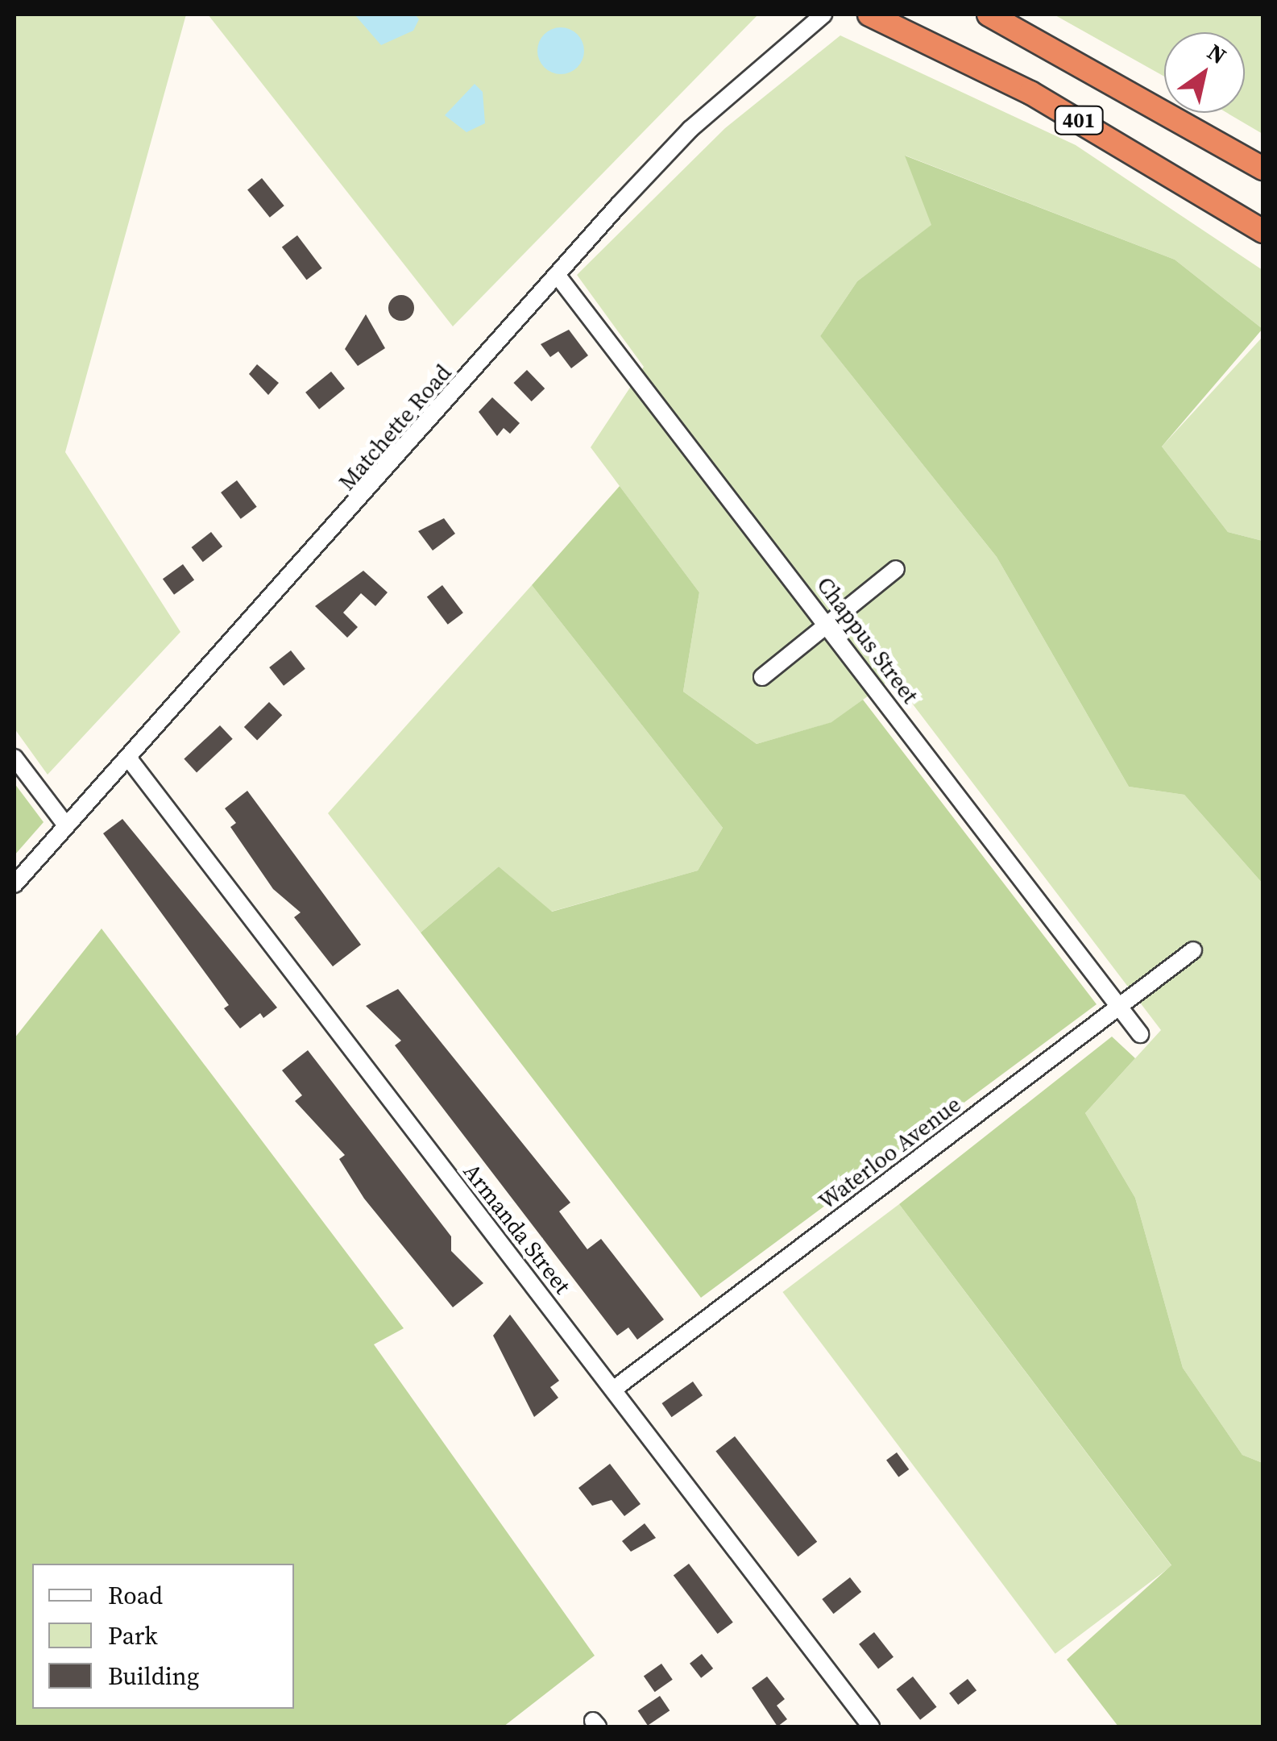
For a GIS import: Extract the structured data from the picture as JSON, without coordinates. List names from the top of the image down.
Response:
{
  "streets": {
    "highway": ["401"],
    "street": [
      "Matchette Road",
      "Chappus Street",
      "Waterloo Avenue",
      "Armanda Street"
    ]
  },
  "crossings": [
    ["Matchette Road", "Chappus Street"],
    ["Matchette Road", "Armanda Street"],
    ["Chappus Street", "Waterloo Avenue"],
    ["Waterloo Avenue", "Armanda Street"]
  ],
  "legend": ["Road", "Park", "Building"],
  "north": "top right"
}
